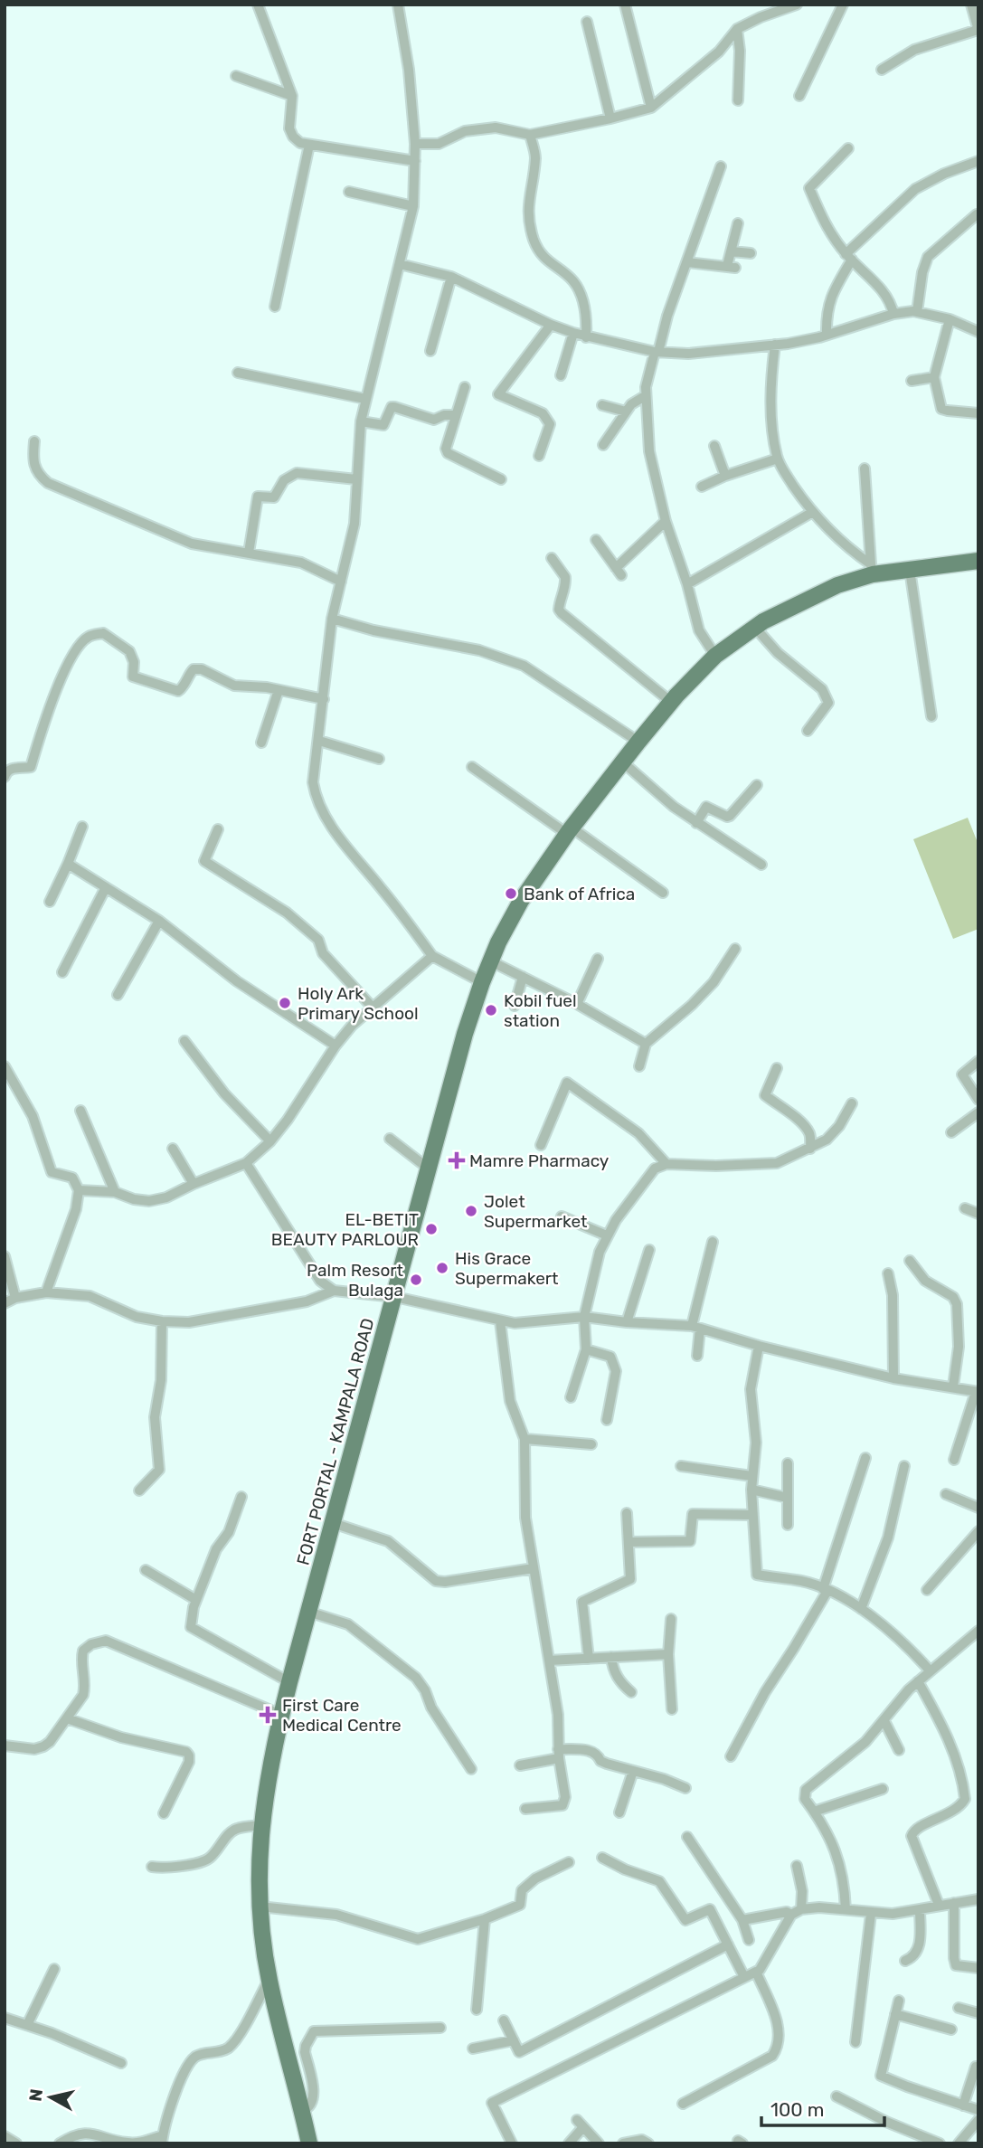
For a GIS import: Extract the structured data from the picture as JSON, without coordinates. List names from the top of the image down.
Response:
{
  "streets": {
    "main road": ["FORT PORTAL - KAMPALA ROAD"]
  },
  "places": {
    "other": [
      "Bank of Africa",
      "Holy Ark Primary School",
      "Kobil fuel station",
      "Jolet Supermarket",
      "EL-BETIT BEAUTY PARLOUR",
      "His Grace Supermakert",
      "Palm Resort Bulaga"
    ],
    "health": ["Mamre Pharmacy", "First Care Medical Centre"]
  },
  "scale_bar": "100 m",
  "north": "left"
}
